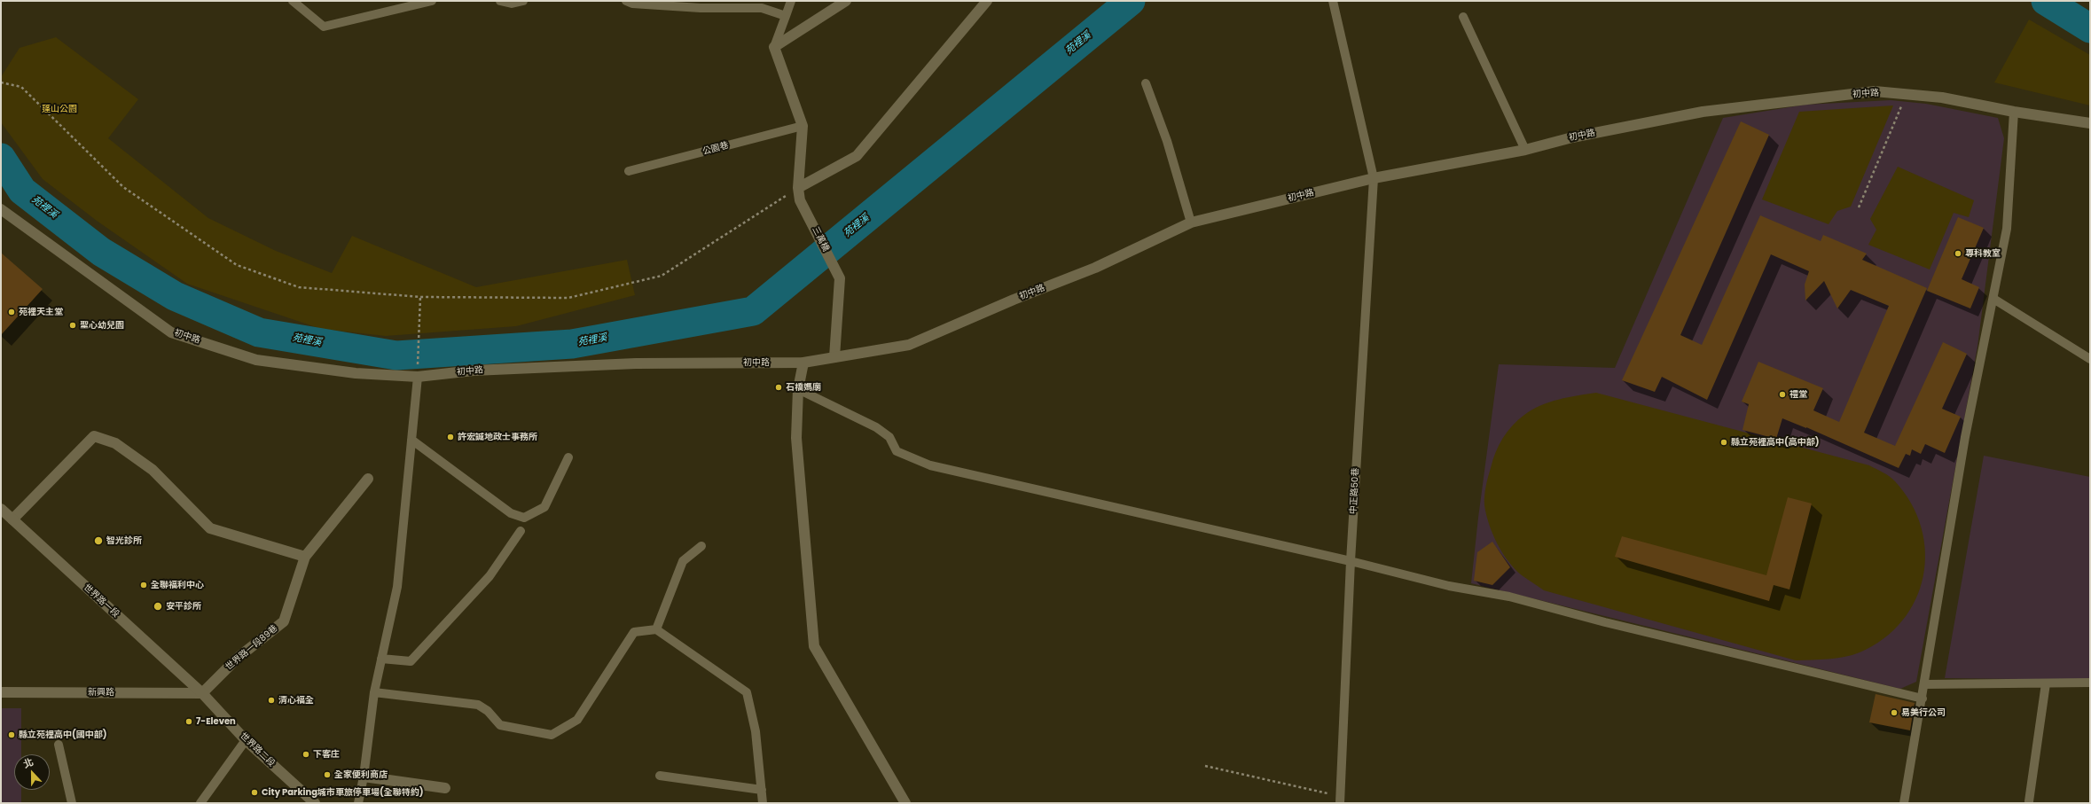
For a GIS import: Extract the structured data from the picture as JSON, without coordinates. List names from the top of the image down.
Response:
{
  "streets": {
    "street": [
      "初中路",
      "三萬橋",
      "世界路一段",
      "世界路一段89巷",
      "新興路",
      "世界路二段"
    ],
    "lane": ["公園巷", "中正路50巷"]
  },
  "crossings": [
    ["初中路", "三萬橋"],
    ["初中路", "中正路50巷"],
    ["世界路一段", "世界路一段89巷"],
    ["世界路一段", "新興路"],
    ["世界路一段", "世界路二段"],
    ["世界路一段89巷", "新興路"],
    ["世界路一段89巷", "世界路二段"],
    ["新興路", "世界路二段"]
  ],
  "water": ["苑裡溪"],
  "parks": ["蓬山公園"],
  "places": [
    "專科教室",
    "苑裡天主堂",
    "聖心幼兒園",
    "石橋媽廟",
    "禮堂",
    "許宏誠地政士事務所",
    "縣立苑裡高中(高中部)",
    "智光診所",
    "全聯福利中心",
    "安平診所",
    "清心福全",
    "易美行公司",
    "7-Eleven",
    "縣立苑裡高中(國中部)",
    "下客庄",
    "全家便利商店",
    "City Parking城市車旅停車場(全聯特約)"
  ],
  "north": "top"
}
